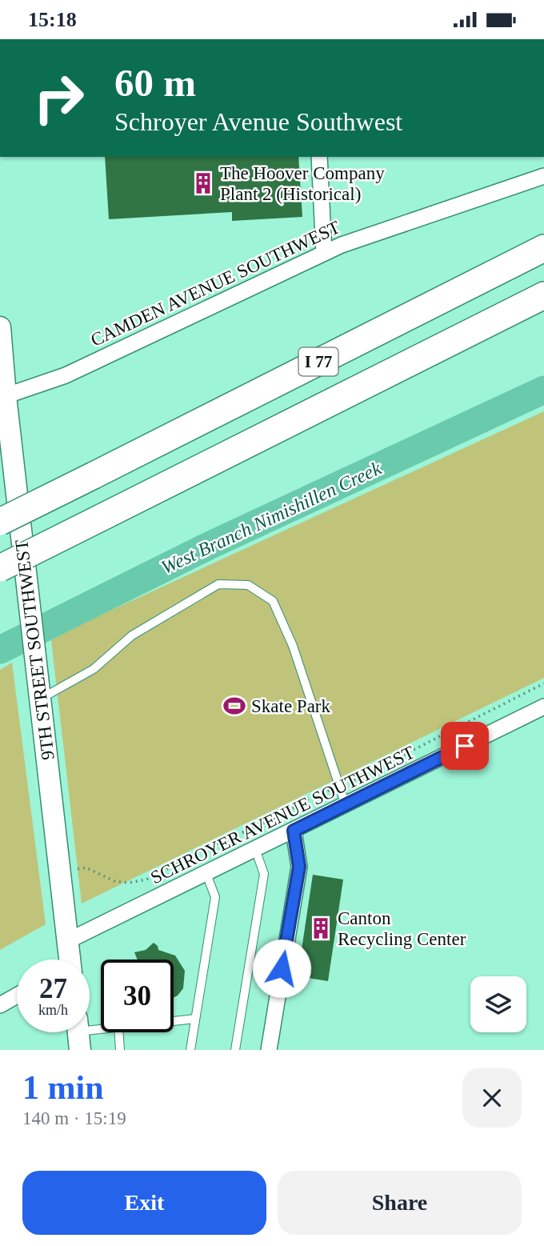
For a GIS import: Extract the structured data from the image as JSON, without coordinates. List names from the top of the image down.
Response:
{
  "streets": {
    "highway": ["I 77"],
    "street": ["CAMDEN AVENUE SOUTHWEST", "9TH STREET SOUTHWEST", "SCHROYER AVENUE SOUTHWEST"]
  },
  "crossings": [
    ["CAMDEN AVENUE SOUTHWEST", "9TH STREET SOUTHWEST"],
    ["9TH STREET SOUTHWEST", "SCHROYER AVENUE SOUTHWEST"]
  ],
  "water": ["West Branch Nimishillen Creek"],
  "places": {
    "building": ["The Hoover Company Plant 2 (Historical)", "Canton Recycling Center"],
    "sports": ["Skate Park"]
  },
  "page": {
    "status": "15:18",
    "turn": ["60 m", "Schroyer Avenue Southwest"],
    "speed": "27 km/h",
    "limit": "30",
    "heading": ["1 min", "140 m · 15:19"],
    "buttons": ["Exit", "Share"]
  }
}
